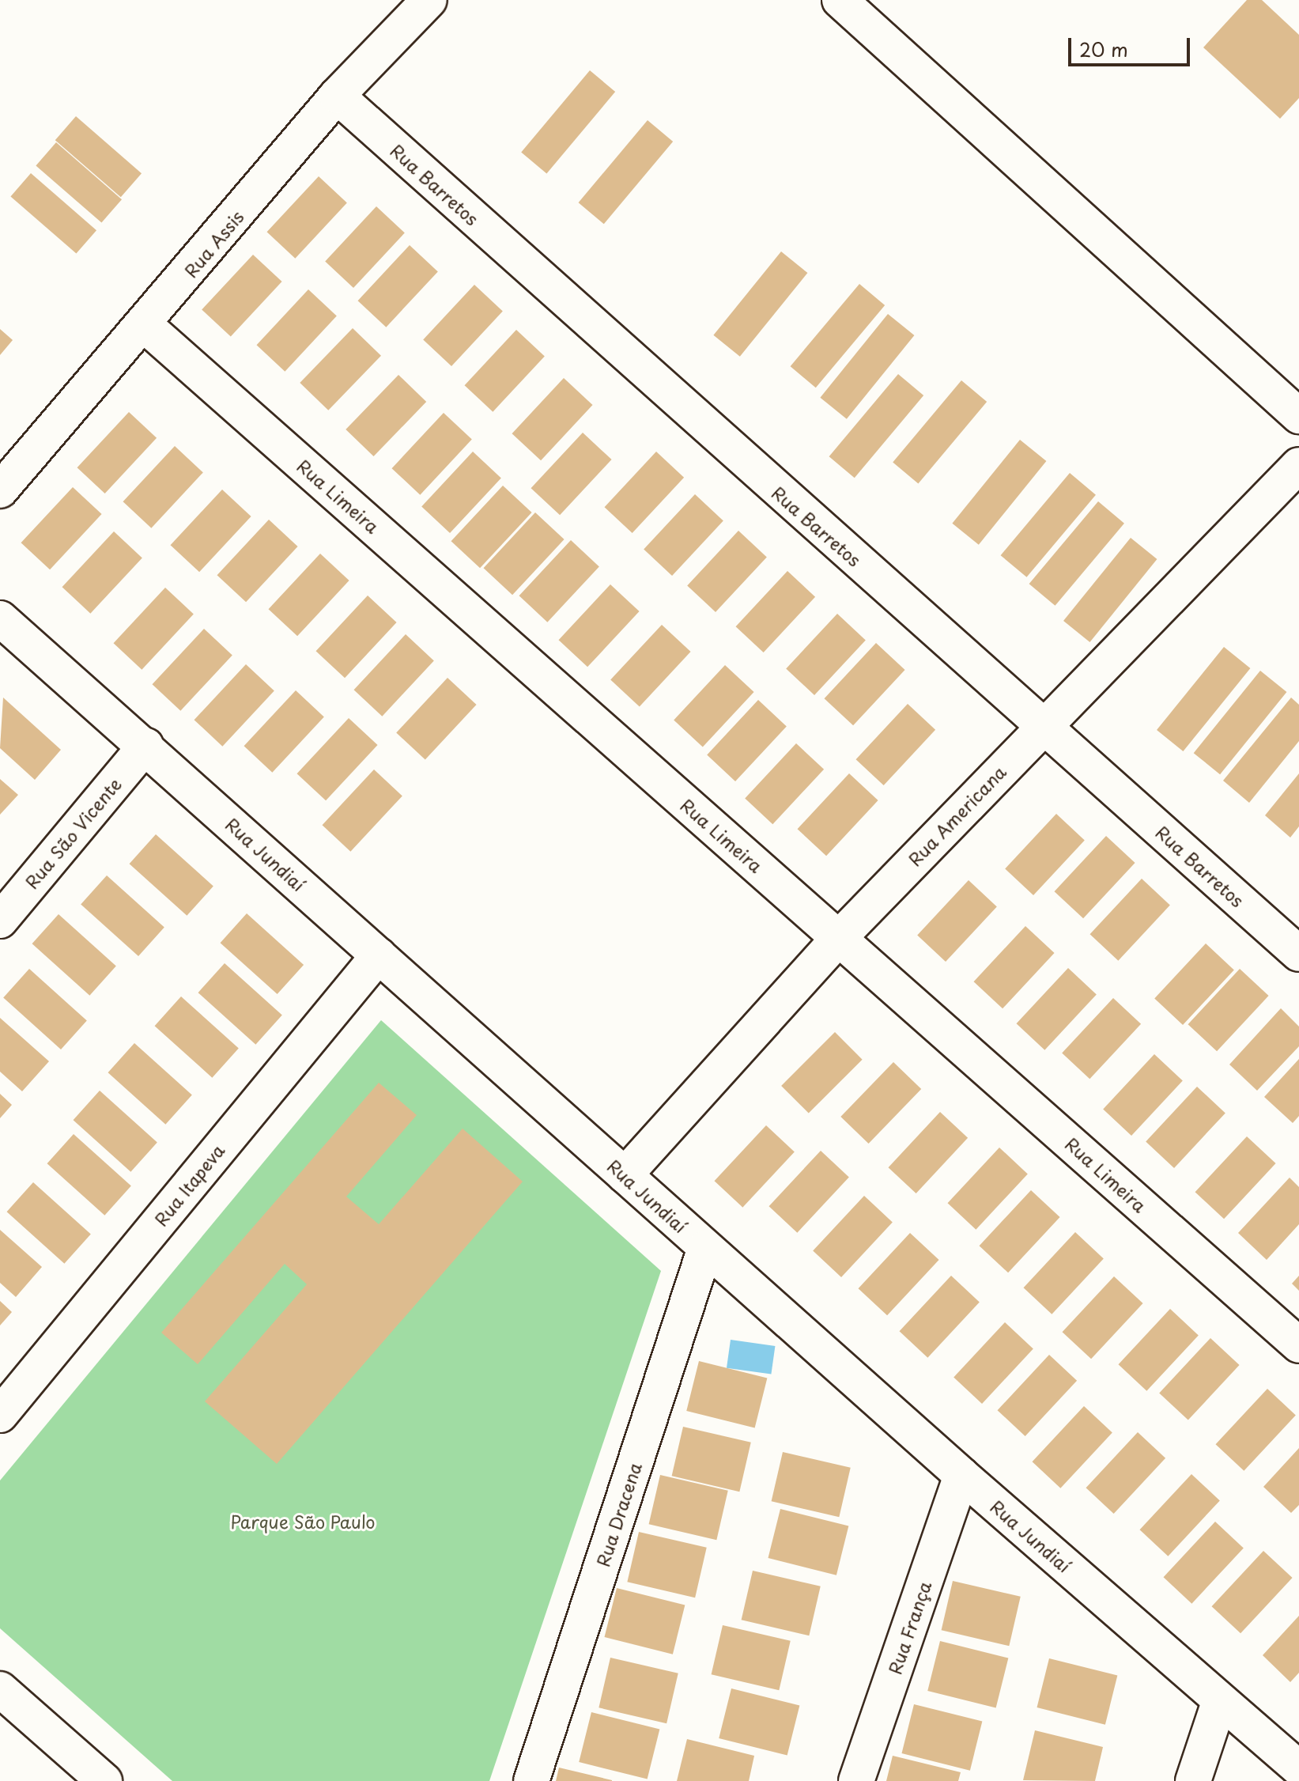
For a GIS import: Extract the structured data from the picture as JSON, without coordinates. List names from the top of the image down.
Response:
{
  "streets": {
    "street": [
      "Rua Barretos",
      "Rua Assis",
      "Rua Limeira",
      "Rua Americana",
      "Rua São Vicente",
      "Rua Jundiaí",
      "Rua Itapeva",
      "Rua Dracena",
      "Rua França"
    ]
  },
  "crossings": [
    ["Rua Barretos", "Rua Assis"],
    ["Rua Barretos", "Rua Americana"],
    ["Rua Assis", "Rua Limeira"],
    ["Rua Limeira", "Rua Americana"],
    ["Rua Americana", "Rua Jundiaí"],
    ["Rua São Vicente", "Rua Jundiaí"],
    ["Rua Jundiaí", "Rua Itapeva"],
    ["Rua Jundiaí", "Rua Dracena"],
    ["Rua Jundiaí", "Rua França"]
  ],
  "parks": ["Parque São Paulo"],
  "scale_bar": "20 m"
}
